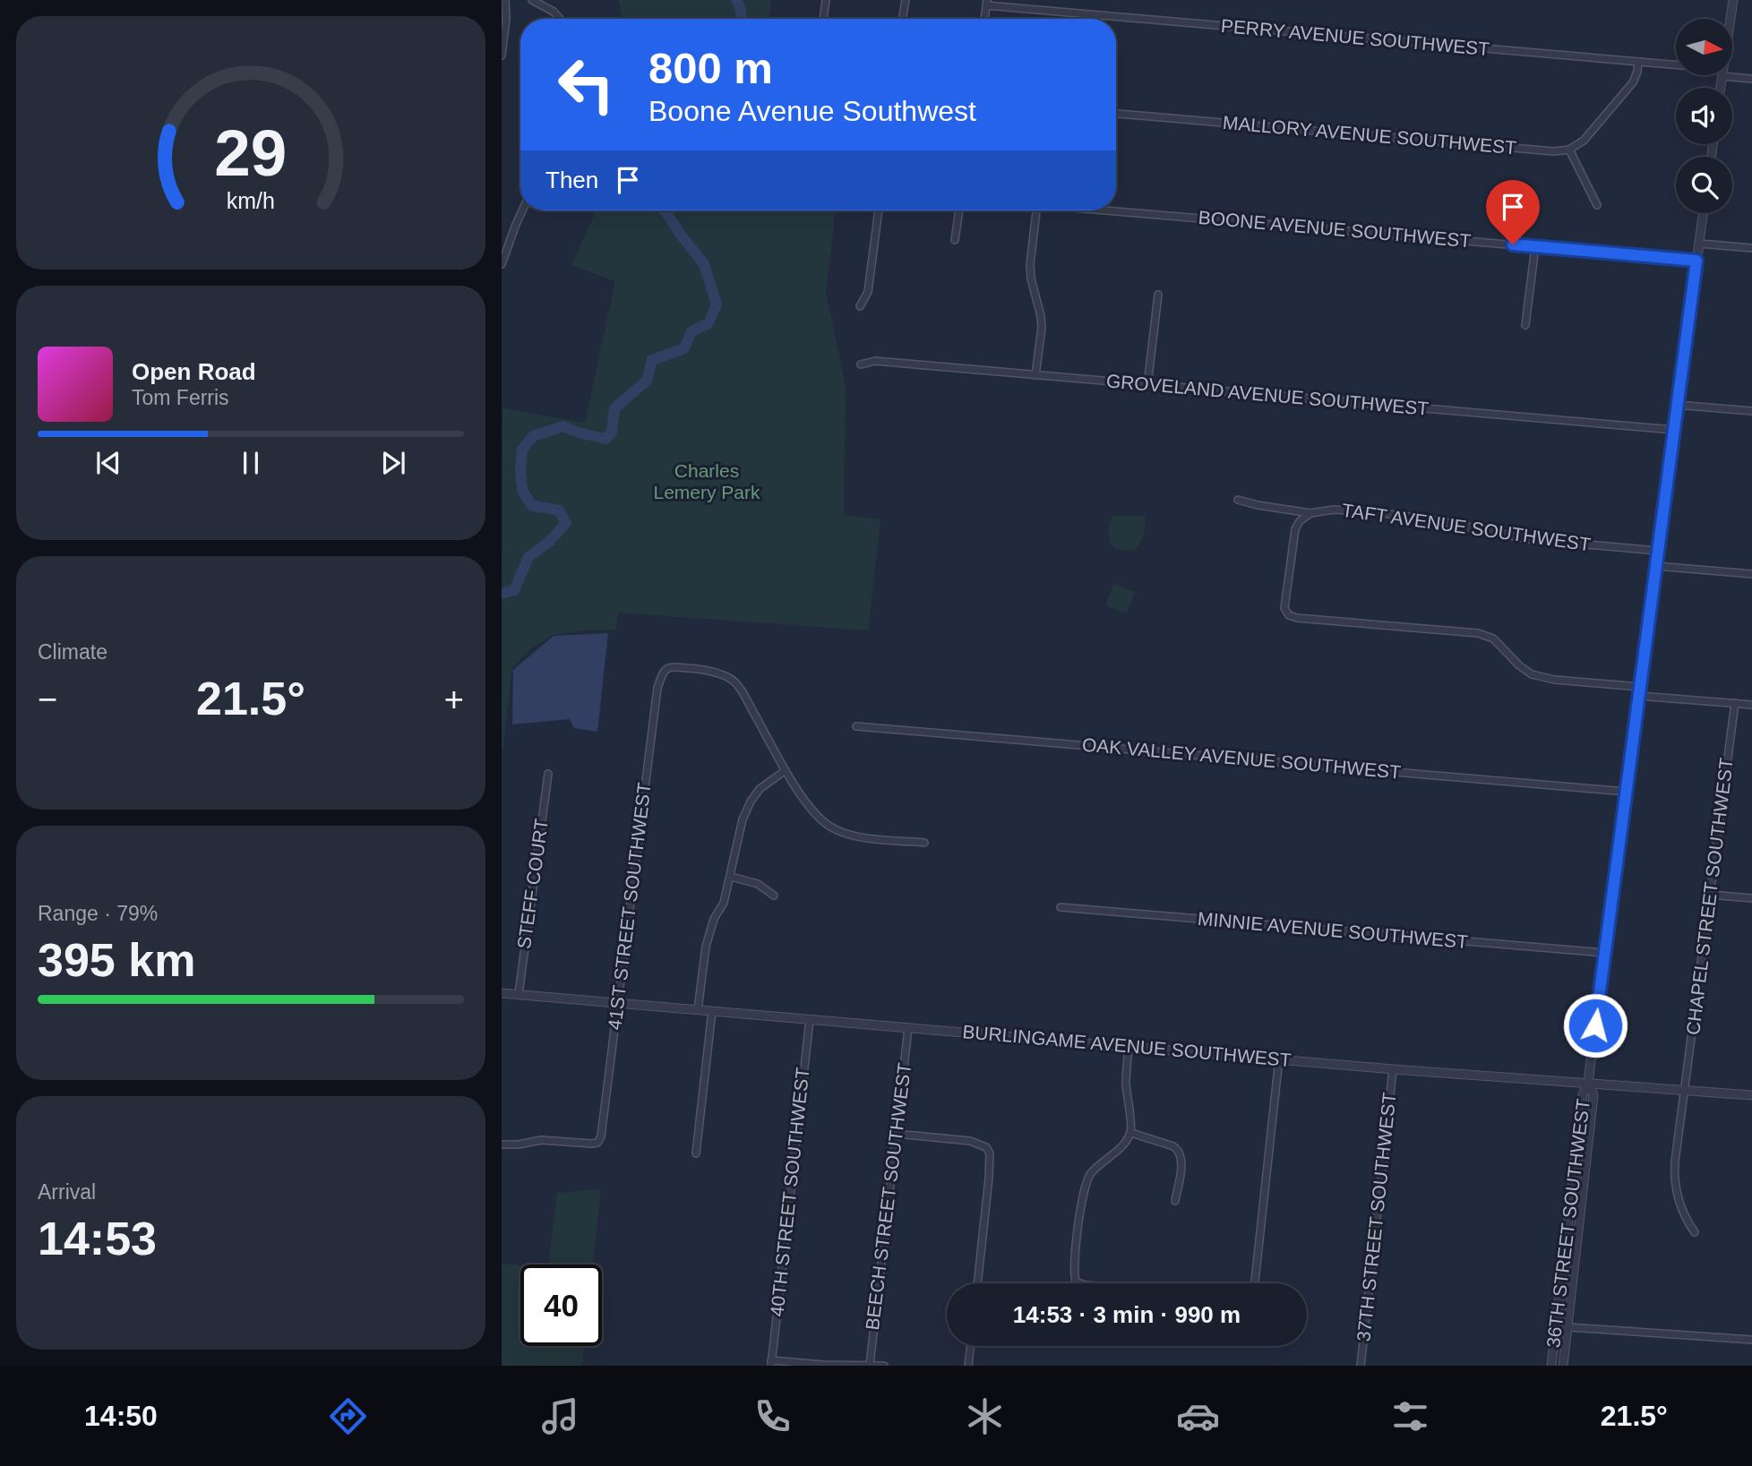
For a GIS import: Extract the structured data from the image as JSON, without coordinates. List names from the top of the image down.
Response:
{
  "streets": {
    "street": [
      "PERRY AVENUE SOUTHWEST",
      "MALLORY AVENUE SOUTHWEST",
      "BOONE AVENUE SOUTHWEST",
      "GROVELAND AVENUE SOUTHWEST",
      "TAFT AVENUE SOUTHWEST",
      "OAK VALLEY AVENUE SOUTHWEST",
      "STEFF COURT",
      "CHAPEL STREET SOUTHWEST",
      "41ST STREET SOUTHWEST",
      "MINNIE AVENUE SOUTHWEST",
      "BURLINGAME AVENUE SOUTHWEST",
      "40TH STREET SOUTHWEST",
      "BEECH STREET SOUTHWEST",
      "37TH STREET SOUTHWEST",
      "36TH STREET SOUTHWEST"
    ]
  },
  "crossings": [
    ["BOONE AVENUE SOUTHWEST", "36TH STREET SOUTHWEST"],
    ["GROVELAND AVENUE SOUTHWEST", "36TH STREET SOUTHWEST"],
    ["TAFT AVENUE SOUTHWEST", "36TH STREET SOUTHWEST"],
    ["OAK VALLEY AVENUE SOUTHWEST", "36TH STREET SOUTHWEST"],
    ["STEFF COURT", "BURLINGAME AVENUE SOUTHWEST"],
    ["CHAPEL STREET SOUTHWEST", "BURLINGAME AVENUE SOUTHWEST"],
    ["41ST STREET SOUTHWEST", "BURLINGAME AVENUE SOUTHWEST"],
    ["MINNIE AVENUE SOUTHWEST", "36TH STREET SOUTHWEST"],
    ["BURLINGAME AVENUE SOUTHWEST", "40TH STREET SOUTHWEST"],
    ["BURLINGAME AVENUE SOUTHWEST", "BEECH STREET SOUTHWEST"],
    ["BURLINGAME AVENUE SOUTHWEST", "37TH STREET SOUTHWEST"],
    ["BURLINGAME AVENUE SOUTHWEST", "36TH STREET SOUTHWEST"]
  ],
  "parks": ["Charles Lemery Park"],
  "north": "right",
  "page": {
    "turn": ["800 m", "Boone Avenue Southwest"],
    "then": "Then",
    "song": ["Open Road", "Tom Ferris"],
    "tile": [
      "Climate",
      ["Range · 79%", "395 km"],
      ["Arrival", "14:53"]
    ],
    "heat": ["−", "21.5°", "+"],
    "limit": "40",
    "trip": "14:53 · 3 min · 990 m",
    "tabs": ["14:50", "21.5°"],
    "gauge": ["29", "km/h"]
  }
}
